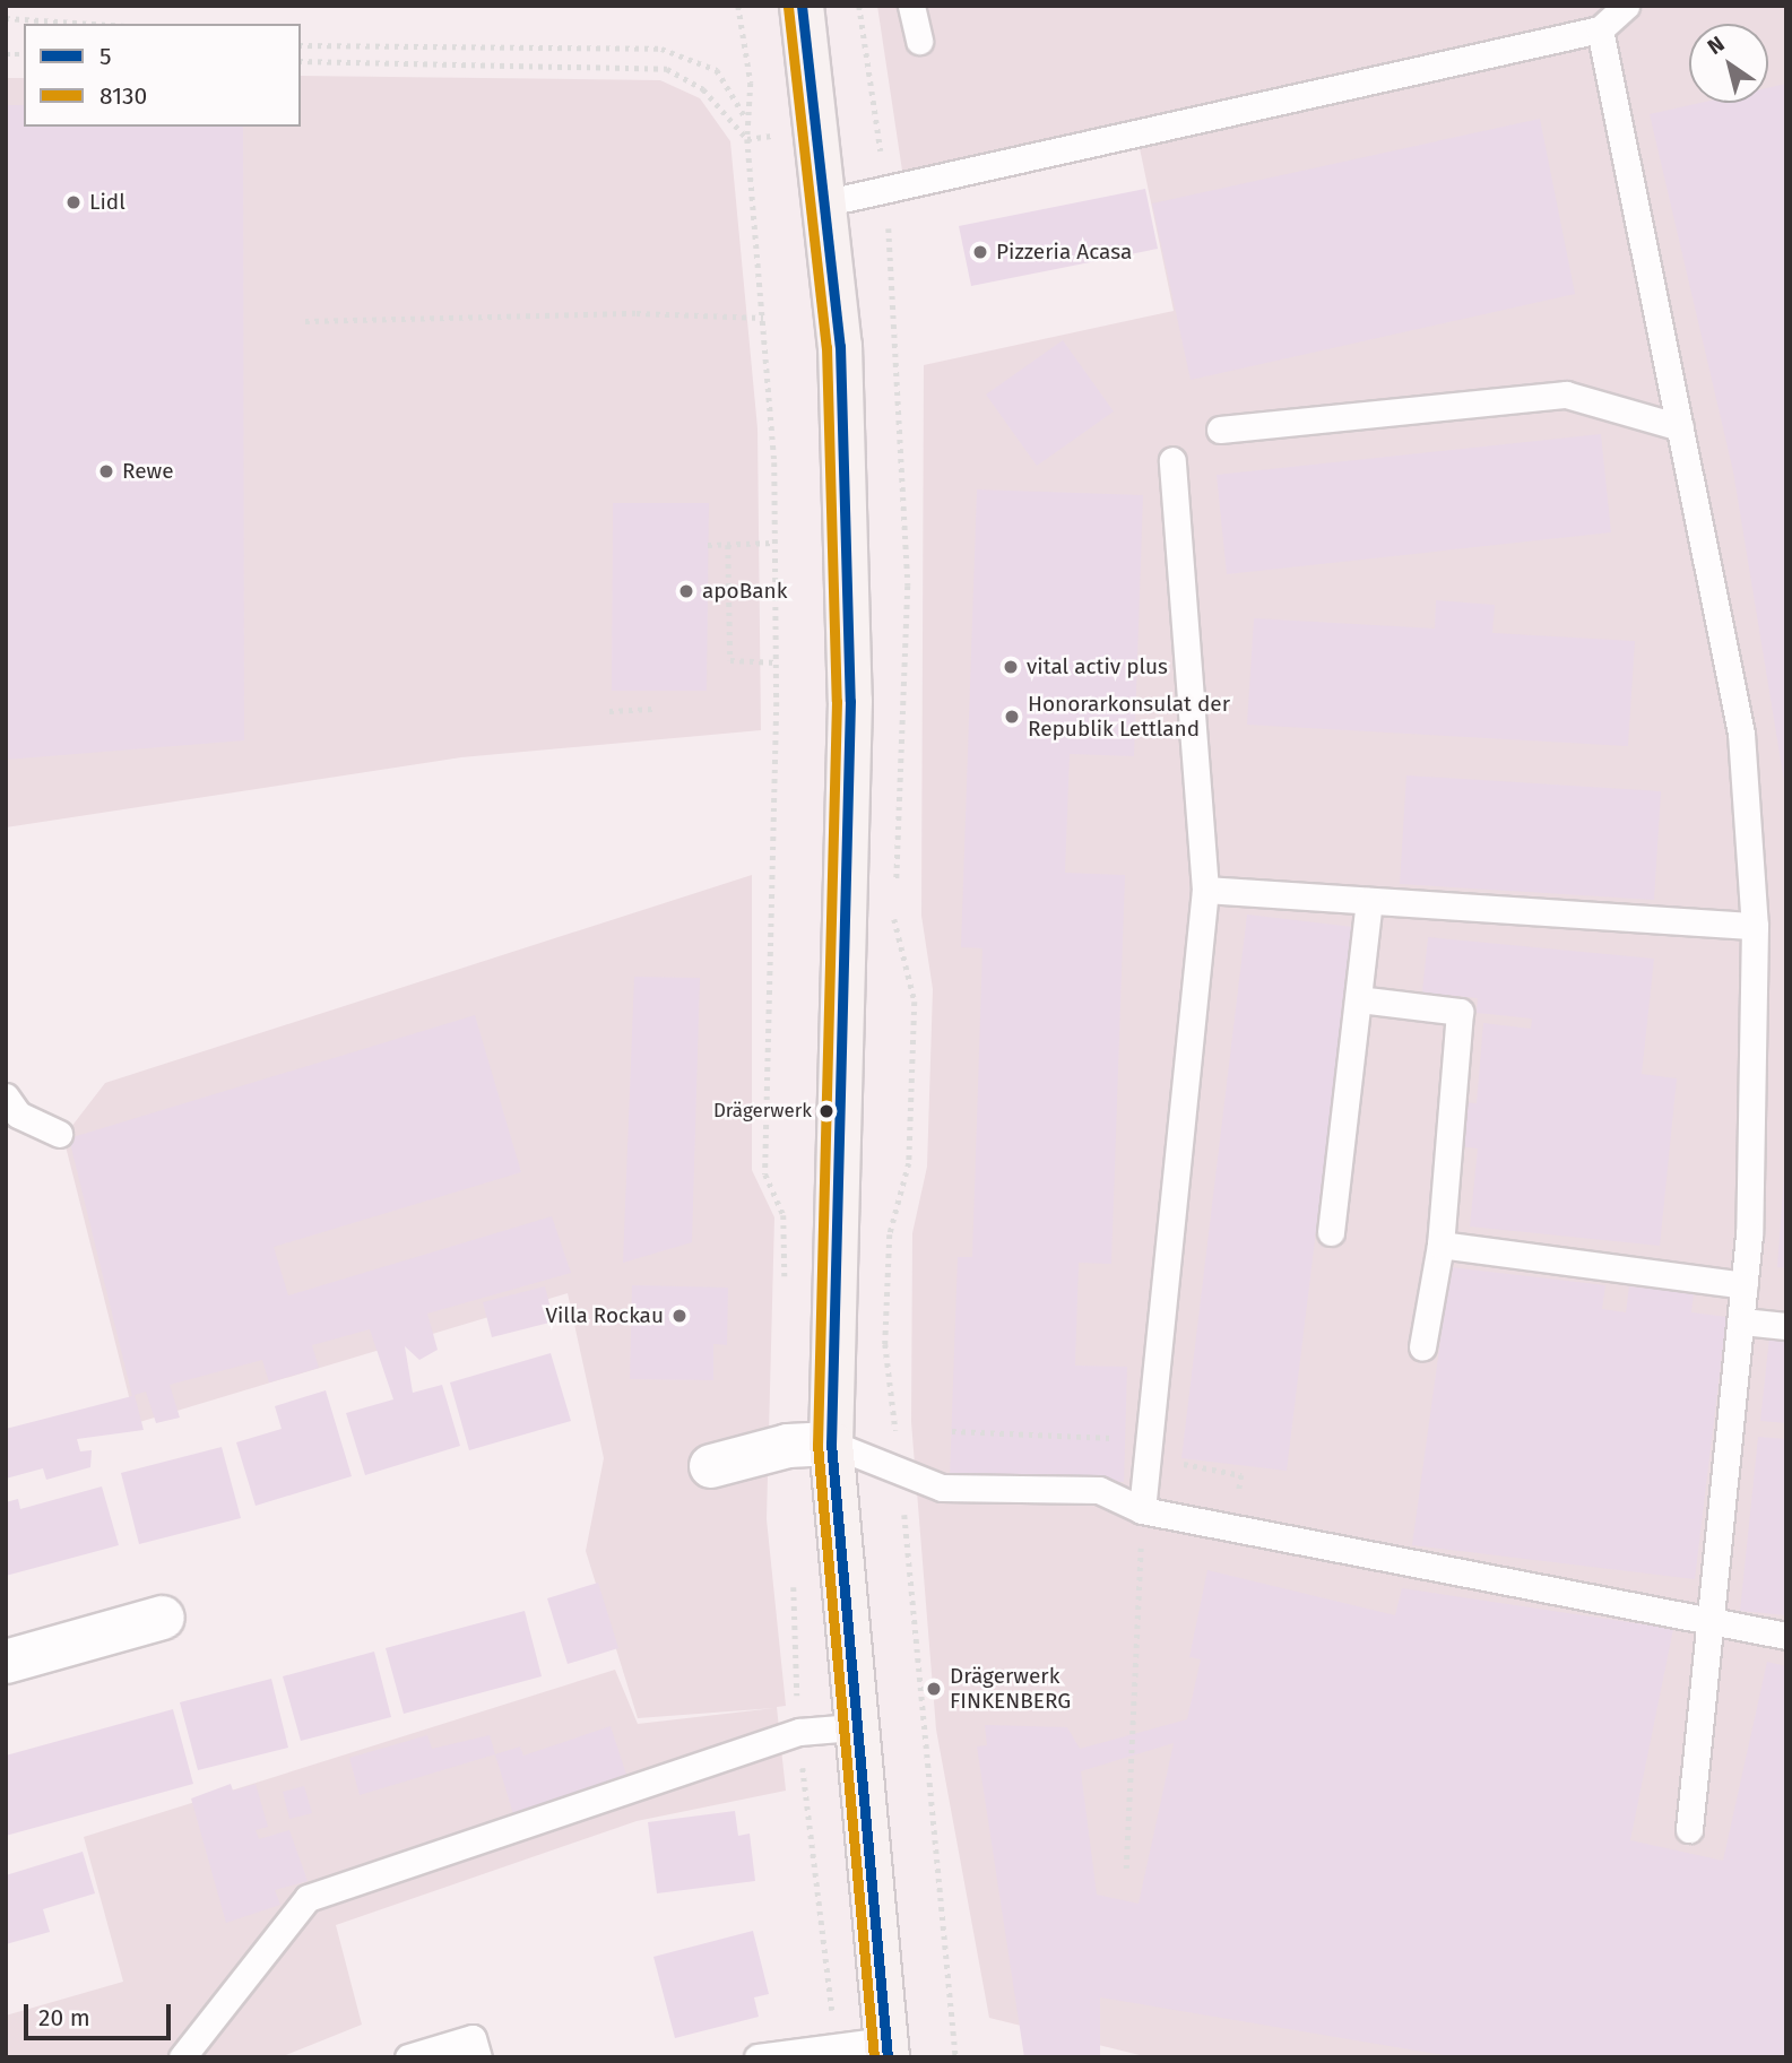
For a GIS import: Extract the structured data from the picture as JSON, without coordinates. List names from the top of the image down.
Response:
{
  "places": [
    "Lidl",
    "Pizzeria Acasa",
    "Rewe",
    "apoBank",
    "vital activ plus",
    "Honorarkonsulat der Republik Lettland",
    "Drägerwerk",
    "Villa Rockau",
    "Drägerwerk FINKENBERG"
  ],
  "lines": ["transit line 5", "transit line 8130"],
  "legend": ["5", "8130"],
  "scale_bar": "20 m",
  "north": "top left"
}
